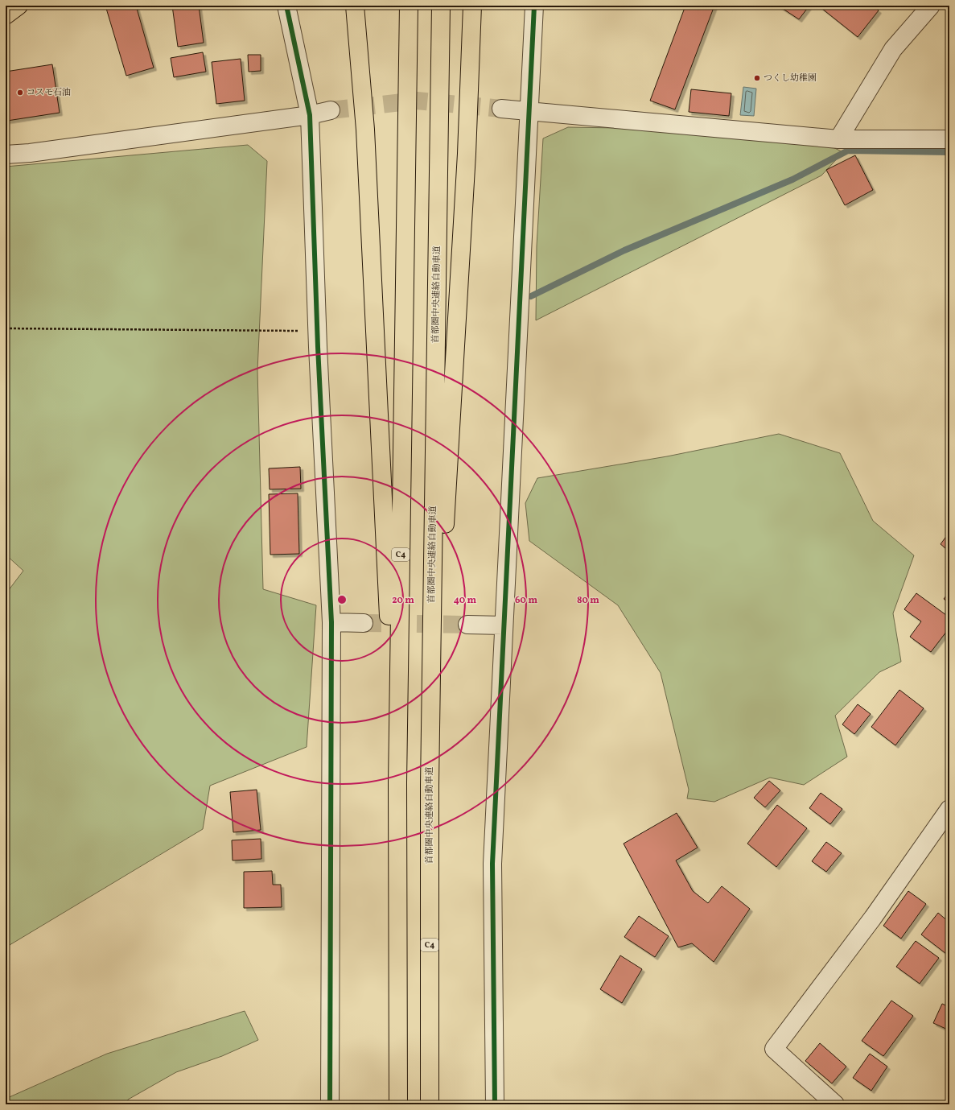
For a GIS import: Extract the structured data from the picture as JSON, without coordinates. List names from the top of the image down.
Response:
{
  "streets": {
    "main road": ["首都圏中央連絡自動車道", "C4"]
  },
  "places": ["つくし幼稚園", "コスモ石油"],
  "rings": [
    "20 m",
    "40 m",
    "60 m",
    "80 m"
  ]
}
